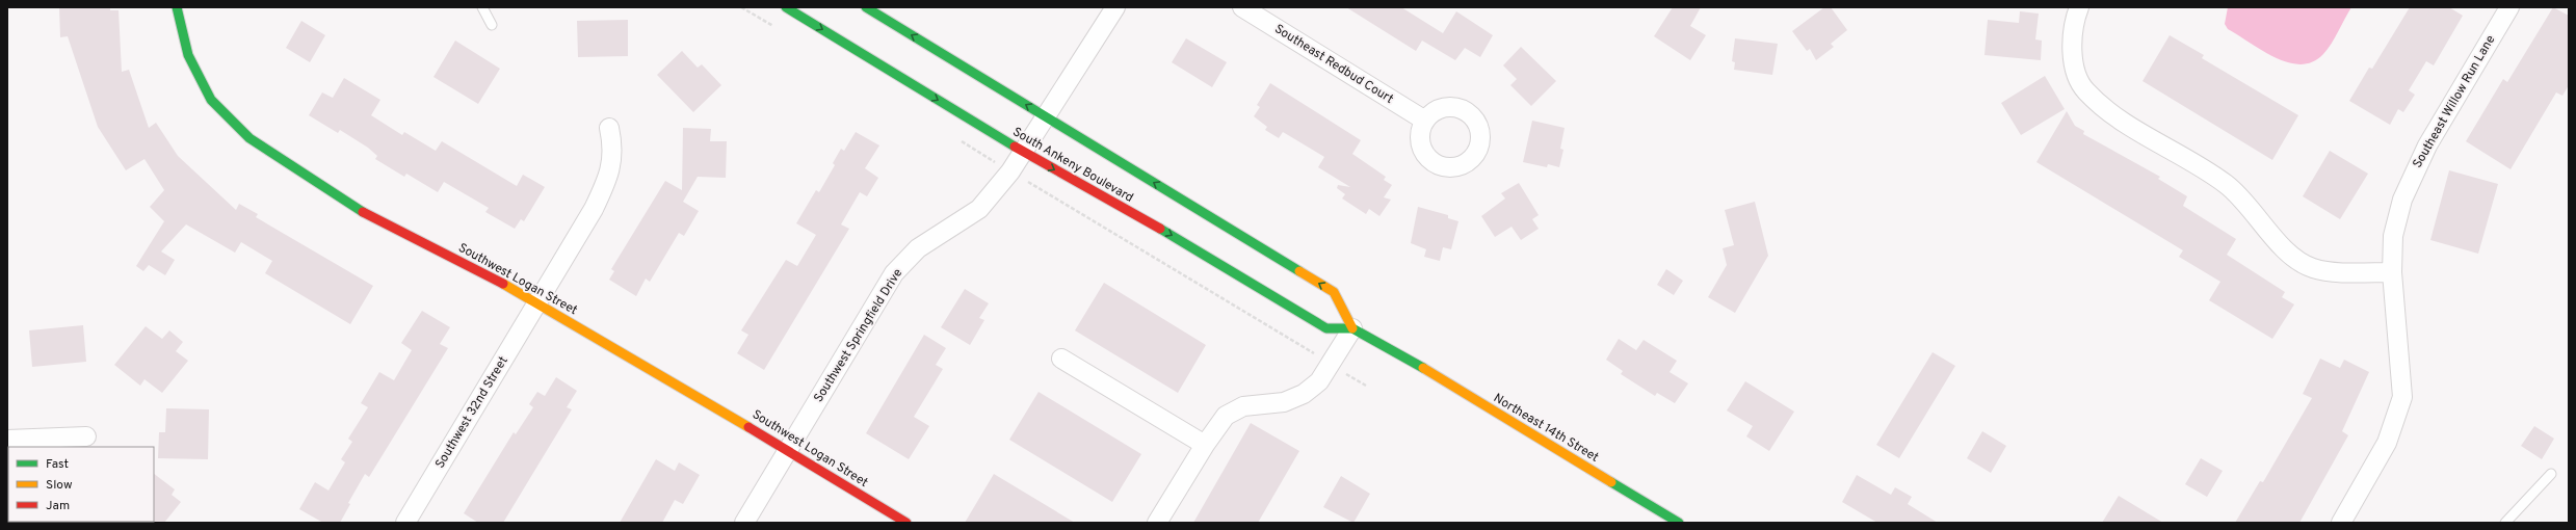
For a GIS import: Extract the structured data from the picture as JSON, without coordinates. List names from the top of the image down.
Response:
{
  "streets": {
    "main road": ["South Ankeny Boulevard", "Southwest Logan Street", "Northeast 14th Street"],
    "street": [
      "Southeast Redbud Court",
      "Southeast Willow Run Lane",
      "Southwest Springfield Drive",
      "Southwest 32nd Street"
    ]
  },
  "crossings": [
    ["South Ankeny Boulevard", "Southwest Springfield Drive"],
    ["South Ankeny Boulevard", "Northeast 14th Street"],
    ["Southwest Logan Street", "Southwest Springfield Drive"],
    ["Southwest Logan Street", "Southwest 32nd Street"]
  ],
  "legend": ["Fast", "Slow", "Jam"]
}
